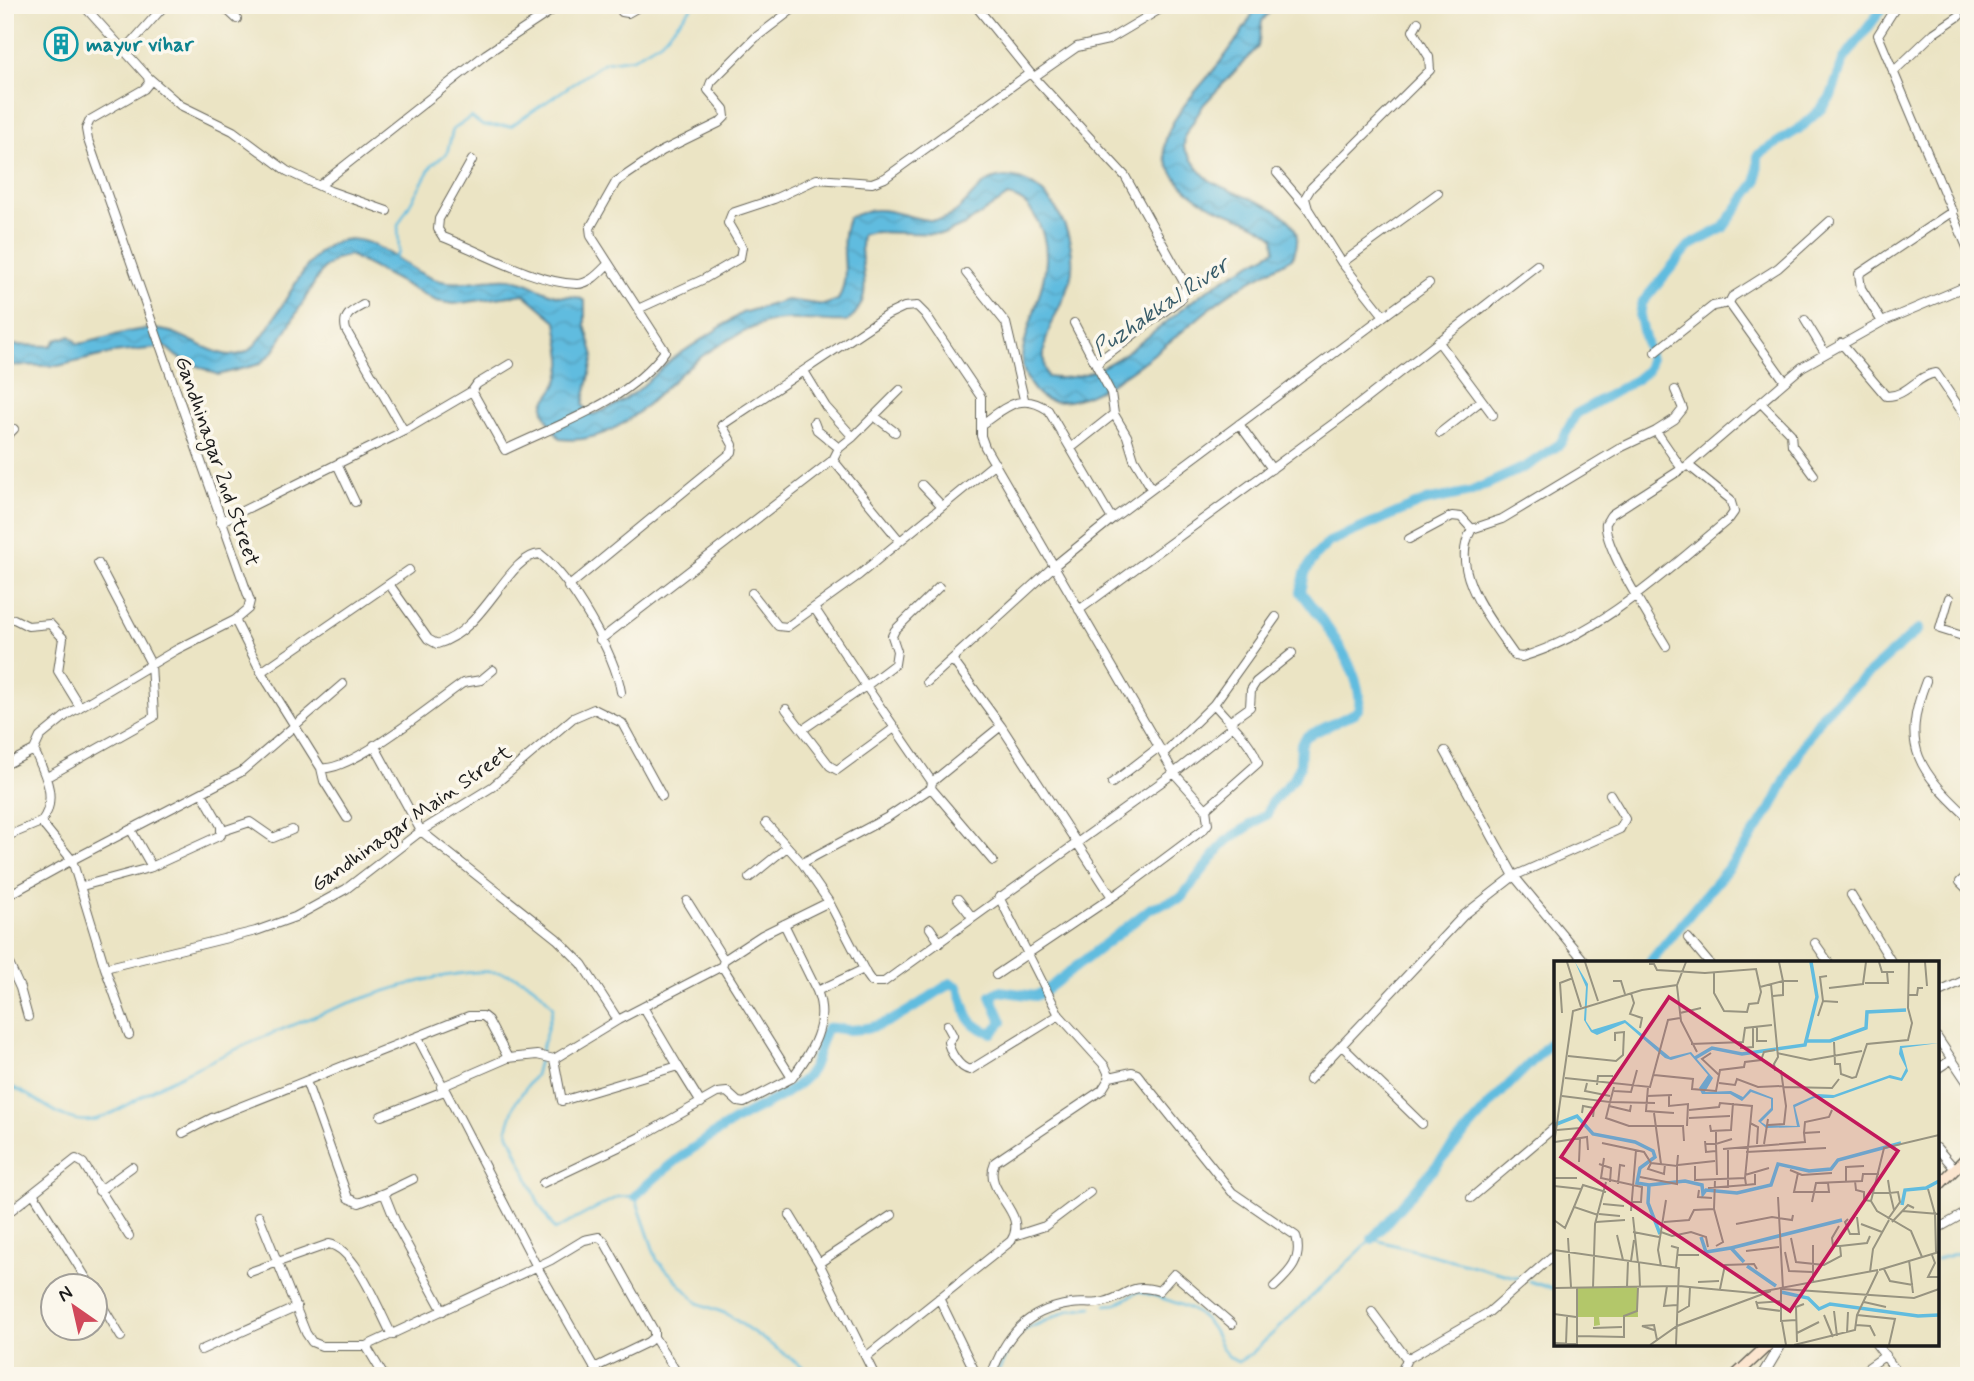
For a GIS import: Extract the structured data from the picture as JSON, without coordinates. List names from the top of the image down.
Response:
{
  "streets": {
    "street": ["Gandhinagar 2nd Street", "Gandhinagar Main Street"]
  },
  "water": ["Puzhakkal River"],
  "places": {
    "building": ["mayur vihar"]
  },
  "north": "top left"
}
